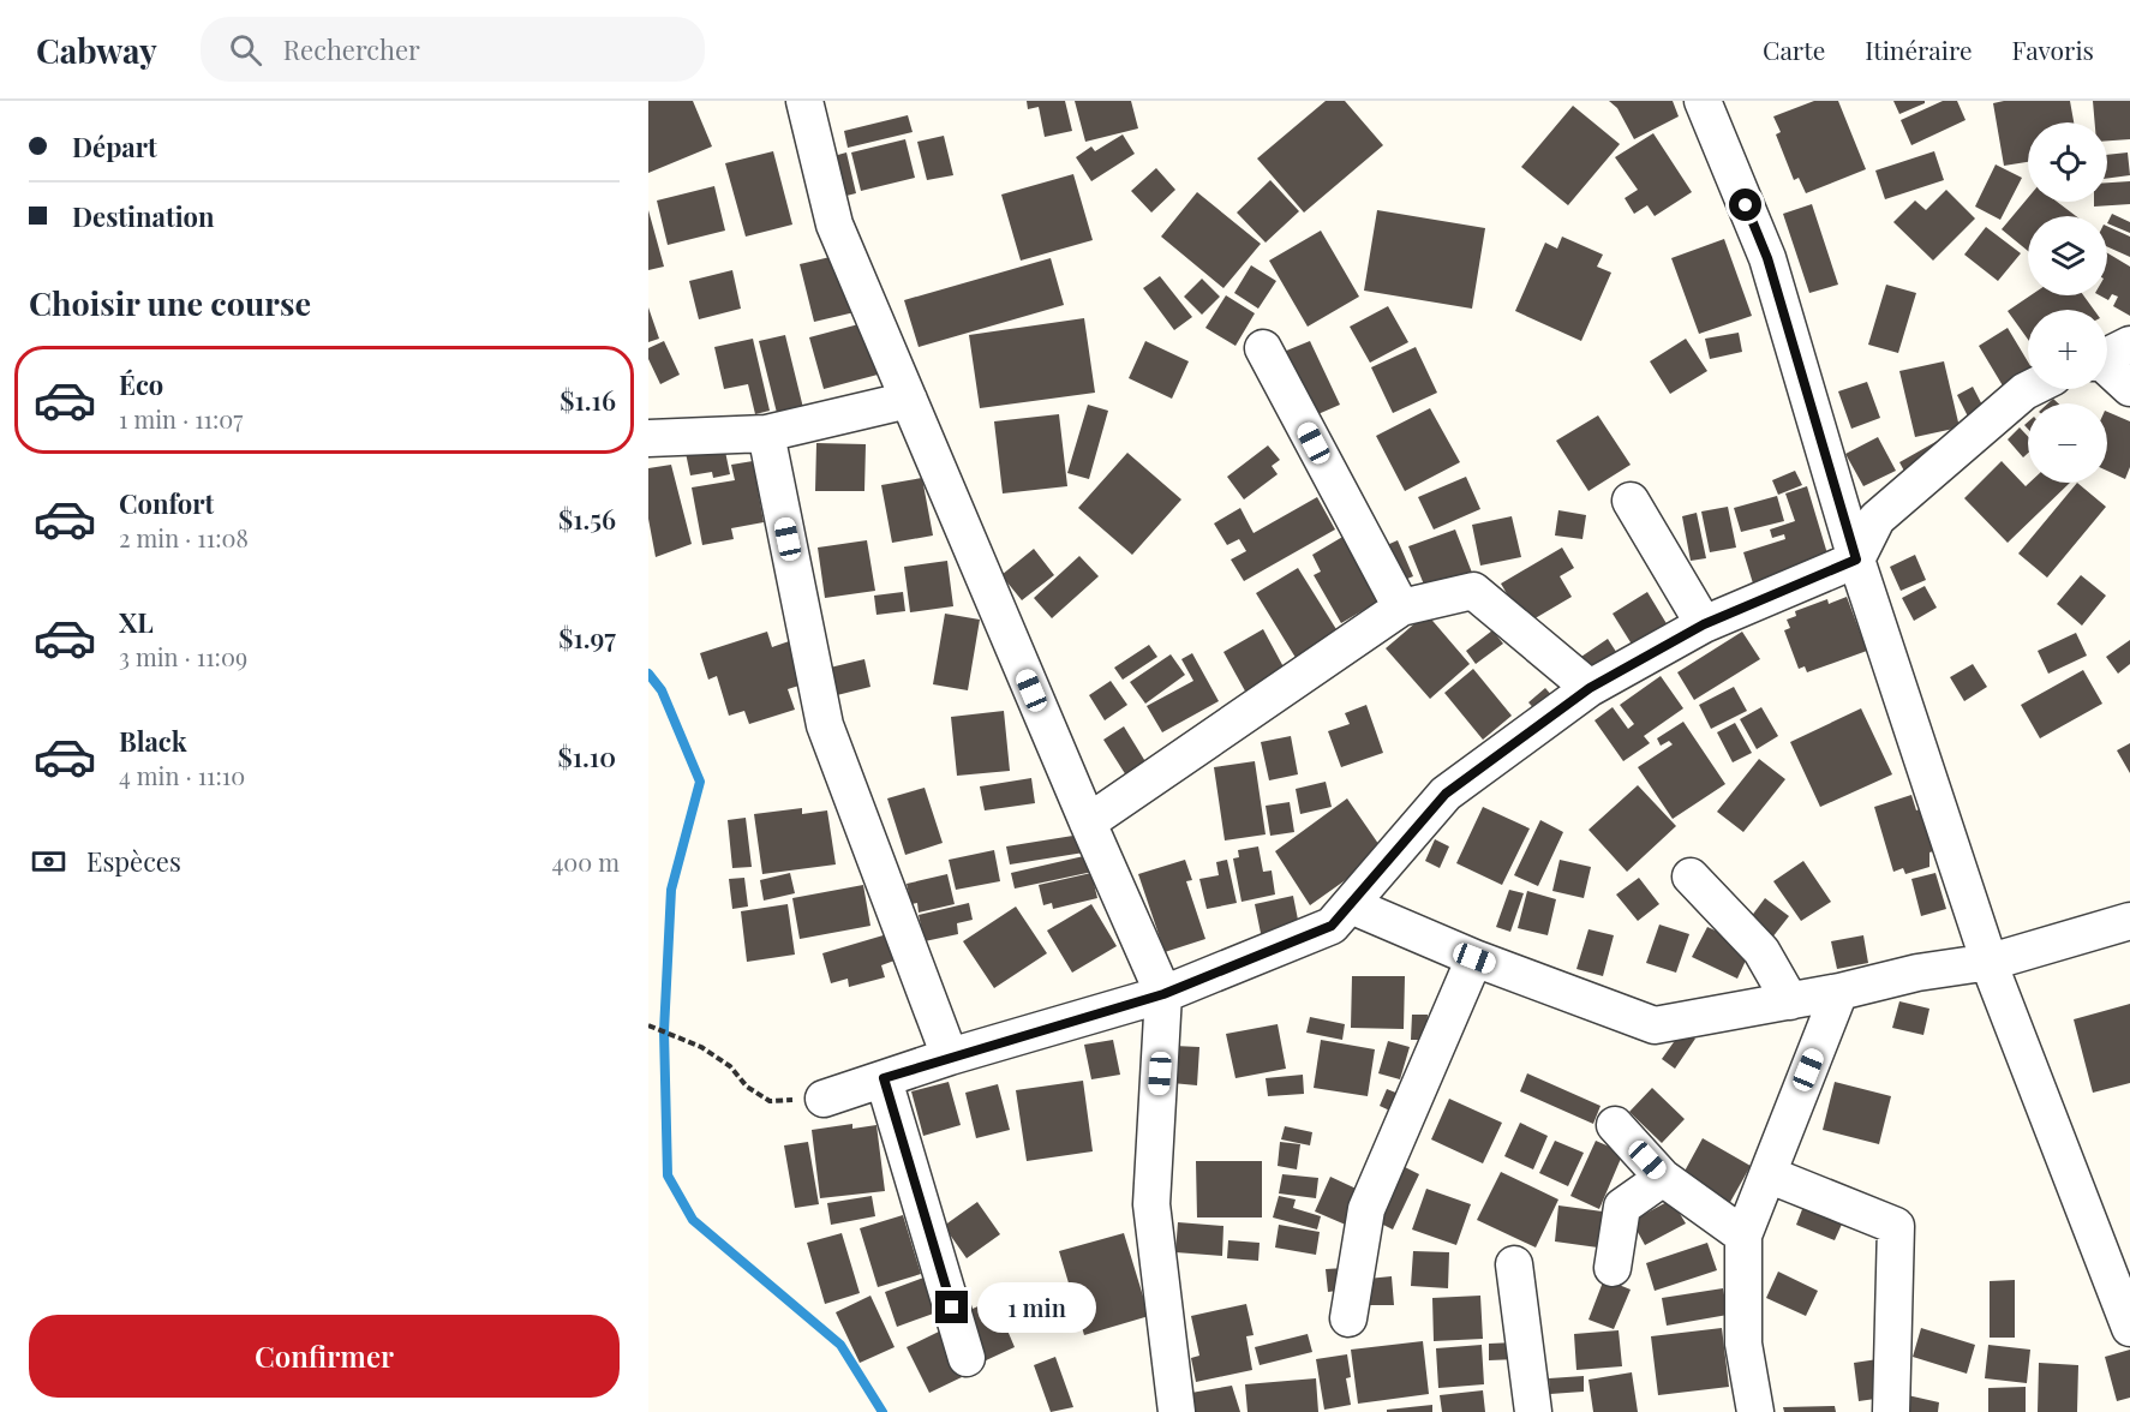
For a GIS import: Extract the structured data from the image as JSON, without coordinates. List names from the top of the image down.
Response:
{
  "page": {
    "header": "Cabway",
    "search": "Rechercher",
    "nav": ["Carte", "Itinéraire", "Favoris"],
    "banner": ["Départ", "Destination"],
    "map_buttons": ["+", "−"],
    "heading": "Choisir une course",
    "list": [
      {
        "name": "Éco",
        "note": "1 min · 11:07",
        "value": "$1.16"
      },
      {
        "name": "Confort",
        "note": "2 min · 11:08",
        "value": "$1.56"
      },
      {
        "name": "XL",
        "note": "3 min · 11:09",
        "value": "$1.97"
      },
      {
        "name": "Black",
        "note": "4 min · 11:10",
        "value": "$1.10"
      }
    ],
    "pay": ["Espèces", "400 m"],
    "bubble": "1 min",
    "buttons": "Confirmer"
  }
}
